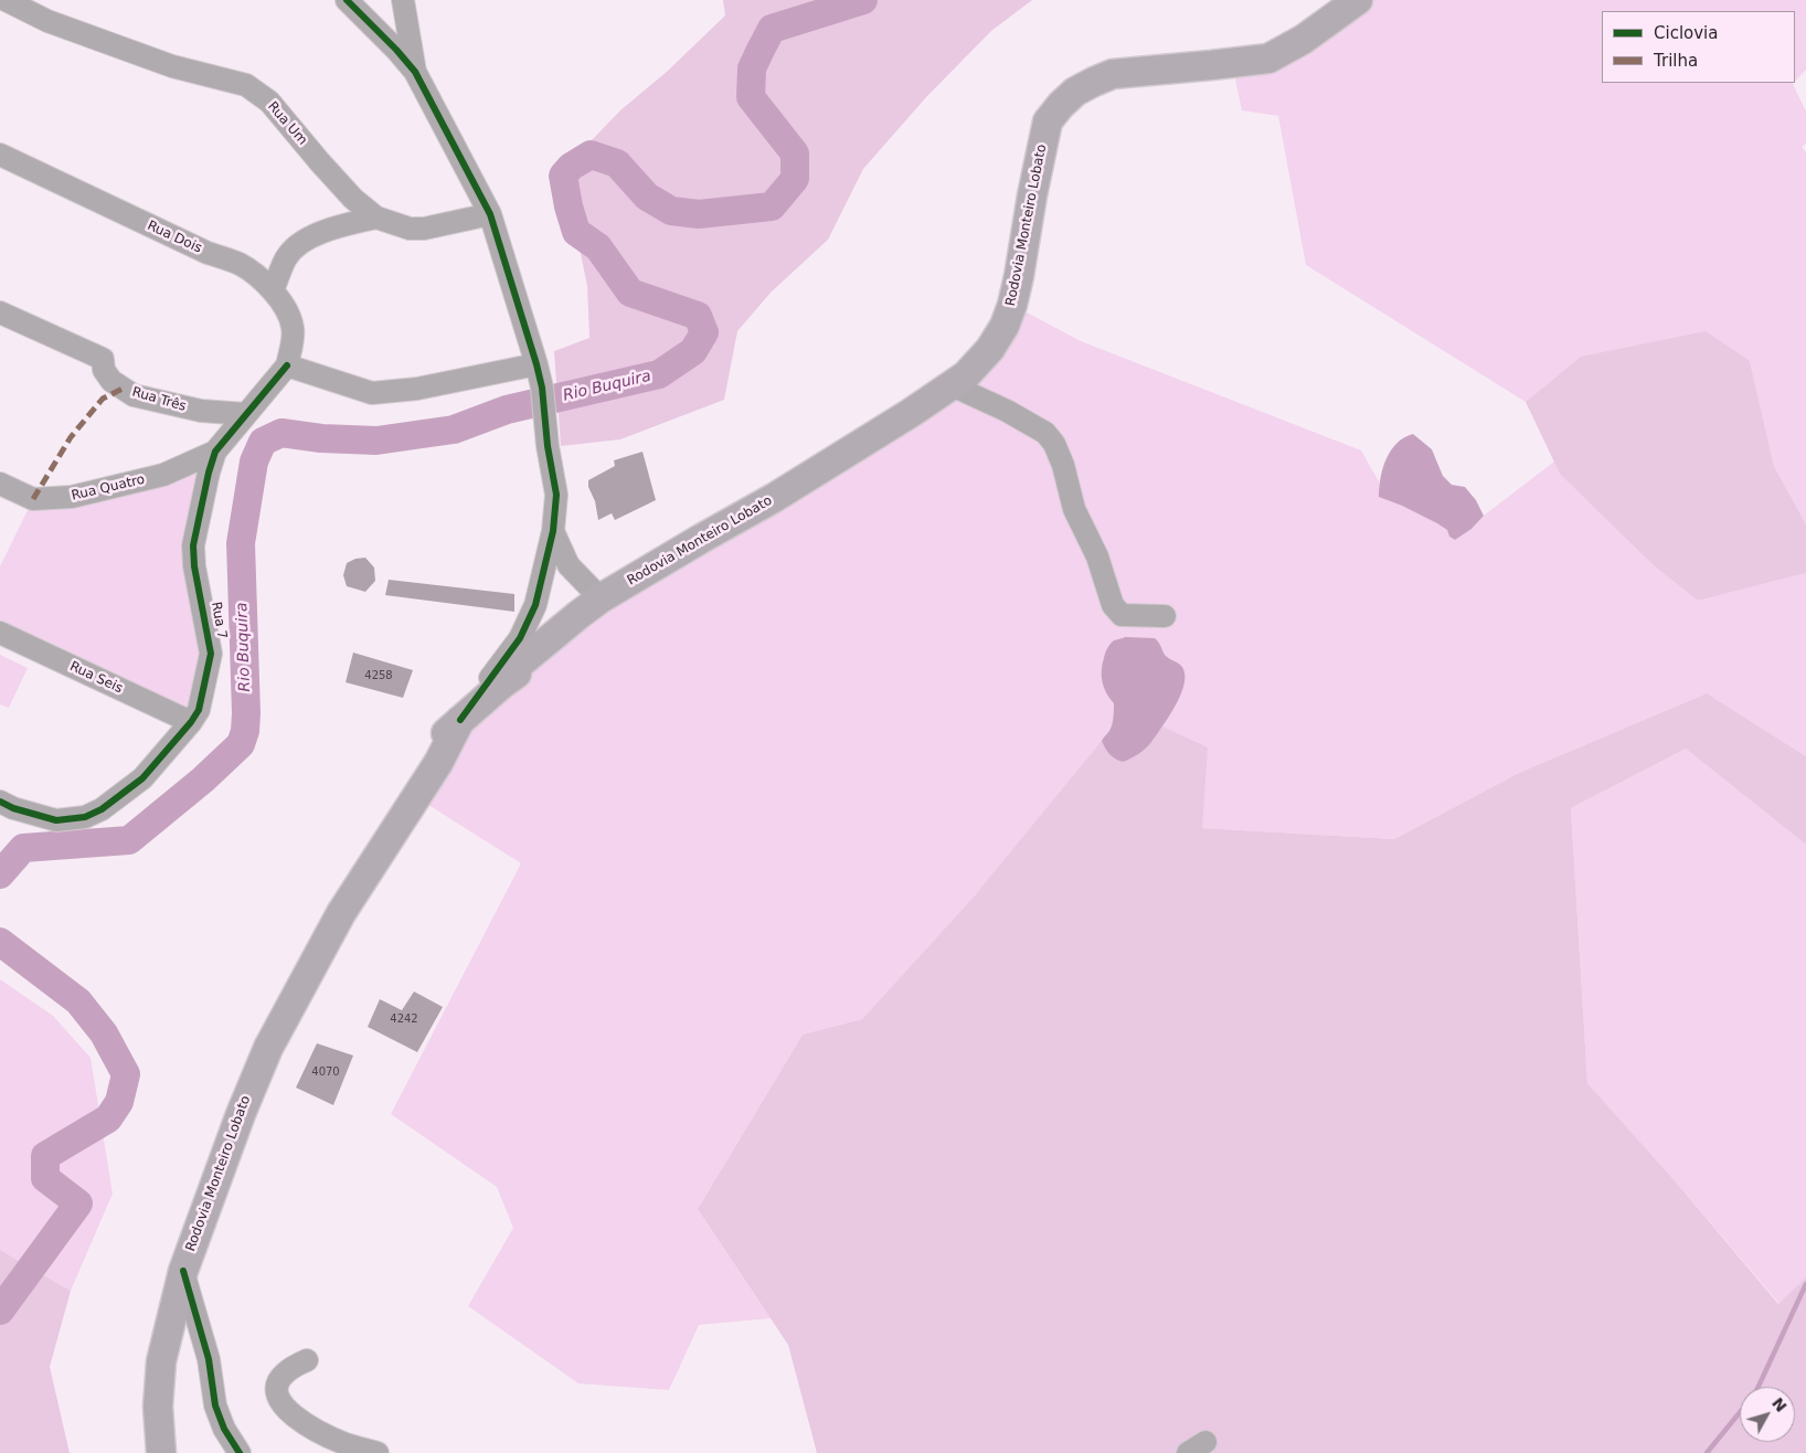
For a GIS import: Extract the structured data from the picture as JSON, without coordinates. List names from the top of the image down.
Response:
{
  "streets": {
    "main road": ["Rodovia Monteiro Lobato"],
    "street": [
      "Rua Um",
      "Rua Dois",
      "Rua Três",
      "Rua Quatro",
      "Rua 7",
      "Rua Seis"
    ]
  },
  "crossings": [
    ["Rua Dois", "Rua 7"],
    ["Rua Três", "Rua 7"],
    ["Rua Quatro", "Rua 7"],
    ["Rua 7", "Rua Seis"]
  ],
  "water": ["Rio Buquira"],
  "house_numbers": ["4258", "4242", "4070"],
  "legend": ["Ciclovia", "Trilha"],
  "north": "top right"
}
